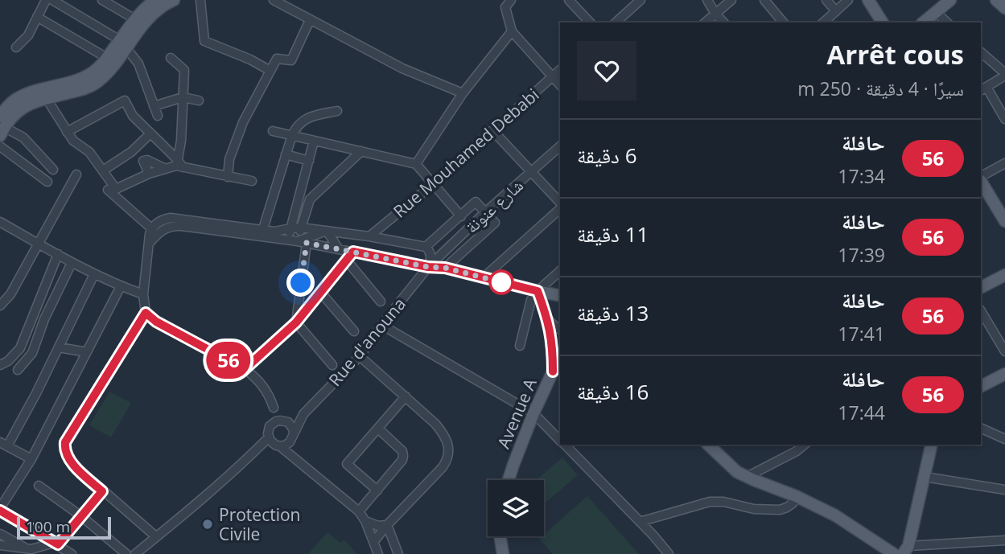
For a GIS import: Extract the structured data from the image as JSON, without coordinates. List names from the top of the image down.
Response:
{
  "streets": {
    "main road": ["Avenue A"],
    "street": ["Rue Mouhamed Debabi", "شارع عنونة", "Rue d'anouna"]
  },
  "crossings": [
    ["شارع عنونة", "Rue d'anouna"]
  ],
  "places": ["Protection Civile"],
  "lines": ["bus line 56"],
  "scale_bar": "100 m",
  "page": {
    "on_map": "56",
    "heading": ["Arrêt cous", "سيرًا · 4 دقيقة · 250 m"],
    "list": [
      {
        "mark": "56",
        "name": "حافلة",
        "note": "17:34",
        "value": "6 دقيقة"
      },
      {
        "mark": "56",
        "name": "حافلة",
        "note": "17:39",
        "value": "11 دقيقة"
      },
      {
        "mark": "56",
        "name": "حافلة",
        "note": "17:41",
        "value": "13 دقيقة"
      },
      {
        "mark": "56",
        "name": "حافلة",
        "note": "17:44",
        "value": "16 دقيقة"
      }
    ],
    "scale": "100 m"
  }
}
